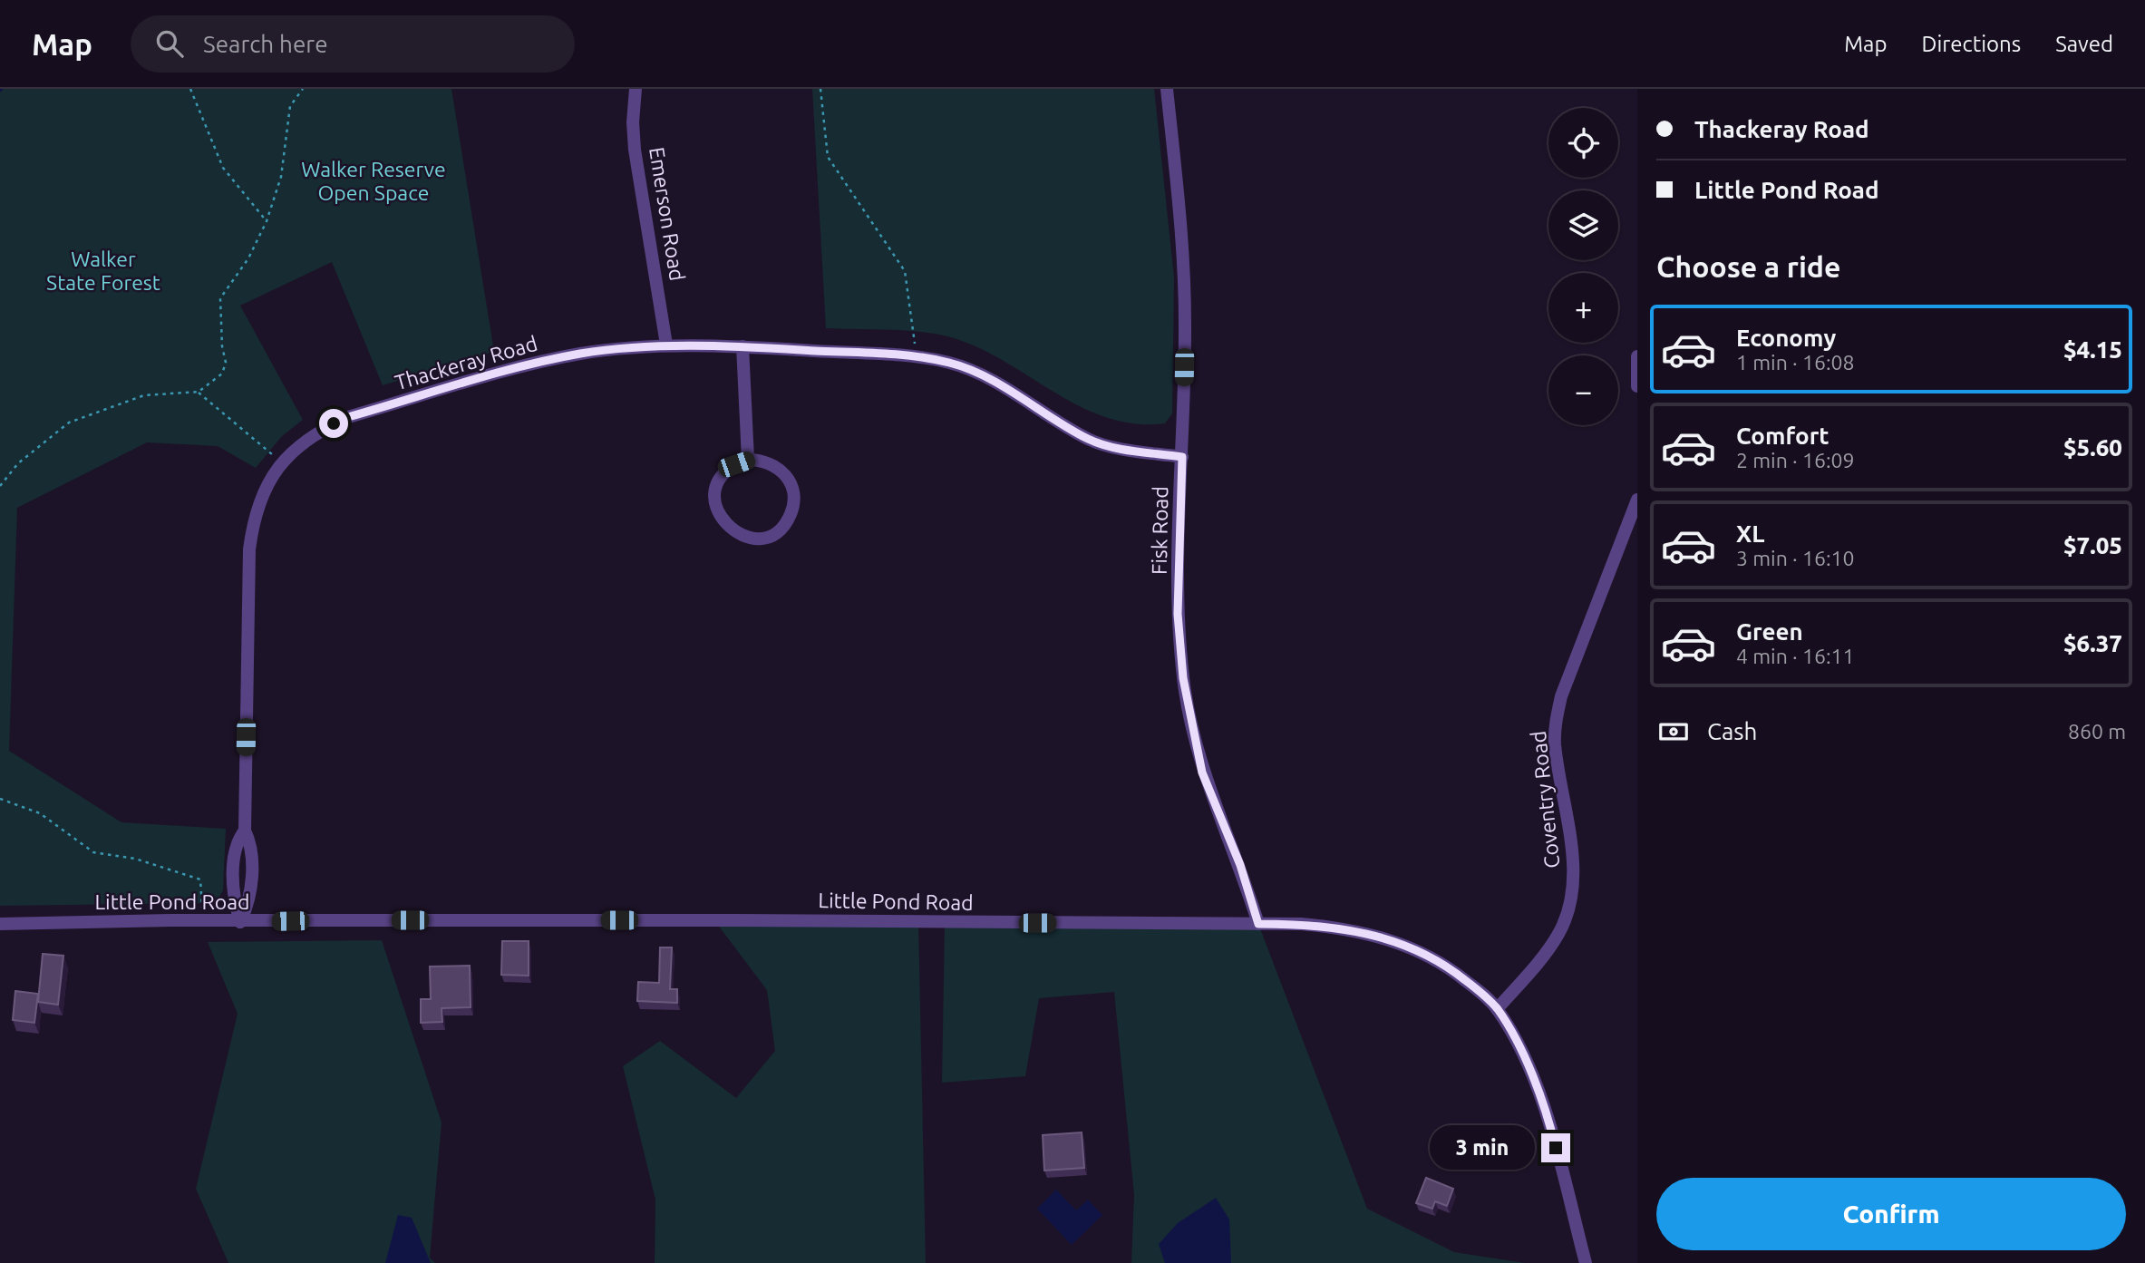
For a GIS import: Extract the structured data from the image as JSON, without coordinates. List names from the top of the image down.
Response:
{
  "streets": {
    "street": [
      "Emerson Road",
      "Thackeray Road",
      "Fisk Road",
      "Coventry Road",
      "Little Pond Road"
    ]
  },
  "crossings": [
    ["Emerson Road", "Thackeray Road"],
    ["Thackeray Road", "Fisk Road"],
    ["Thackeray Road", "Little Pond Road"],
    ["Fisk Road", "Little Pond Road"],
    ["Coventry Road", "Little Pond Road"]
  ],
  "parks": ["Walker Reserve Open Space", "Walker State Forest"],
  "page": {
    "header": "Map",
    "search": "Search here",
    "nav": ["Map", "Directions", "Saved"],
    "banner": ["Thackeray Road", "Little Pond Road"],
    "map_buttons": ["+", "−"],
    "heading": "Choose a ride",
    "list": [
      {
        "name": "Economy",
        "note": "1 min · 16:08",
        "value": "$4.15"
      },
      {
        "name": "Comfort",
        "note": "2 min · 16:09",
        "value": "$5.60"
      },
      {
        "name": "XL",
        "note": "3 min · 16:10",
        "value": "$7.05"
      },
      {
        "name": "Green",
        "note": "4 min · 16:11",
        "value": "$6.37"
      }
    ],
    "pay": ["Cash", "860 m"],
    "bubble": "3 min",
    "buttons": "Confirm"
  }
}
